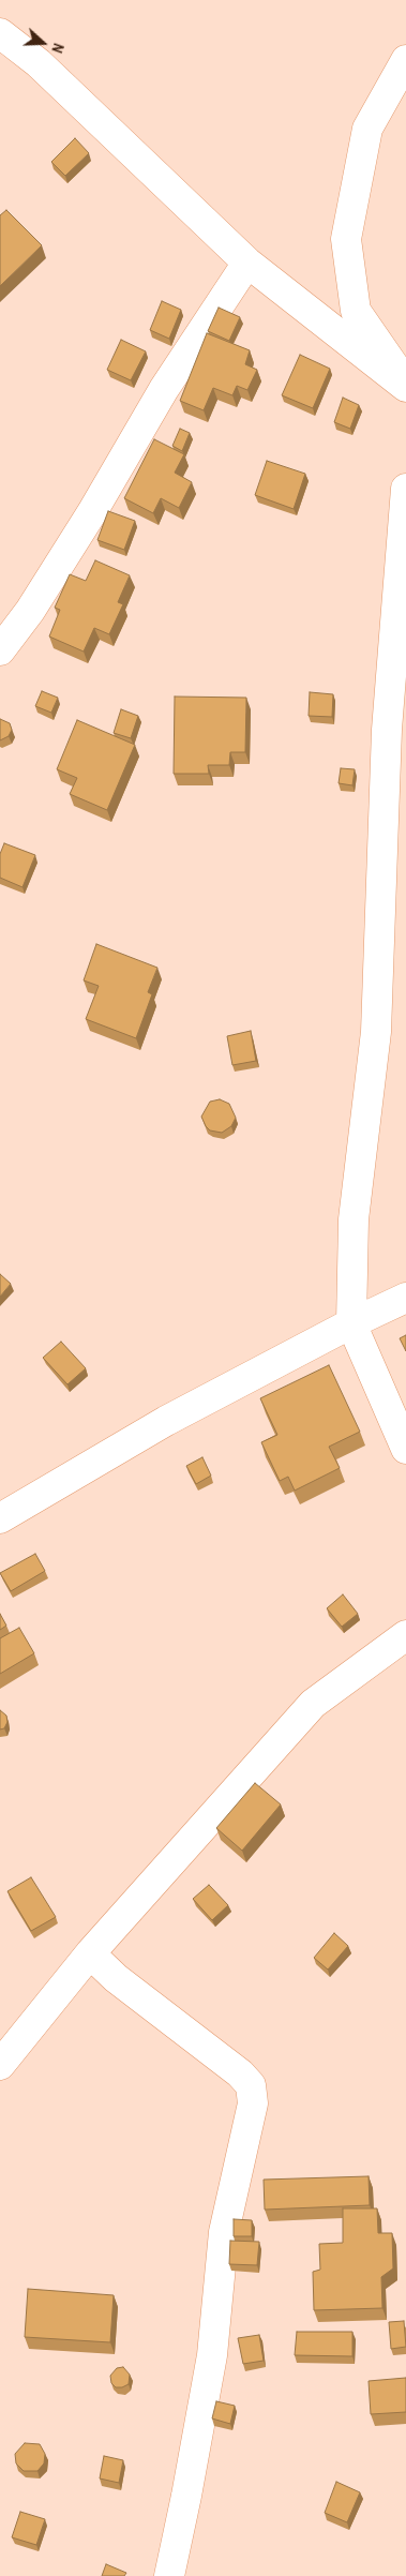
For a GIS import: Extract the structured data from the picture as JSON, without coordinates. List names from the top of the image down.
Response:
{
  "north": "right"
}
